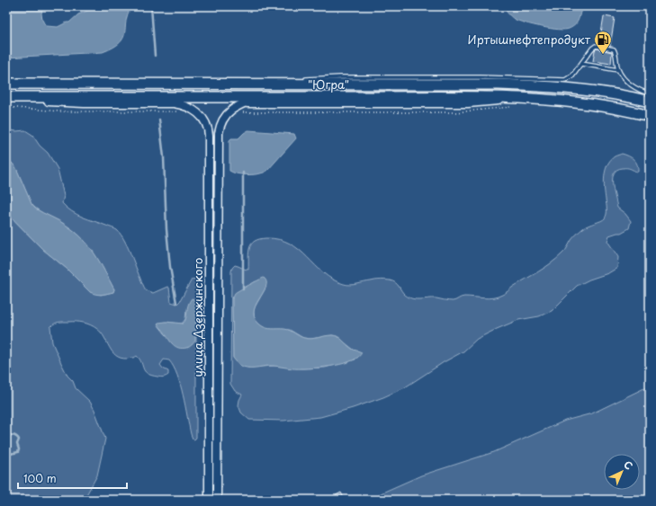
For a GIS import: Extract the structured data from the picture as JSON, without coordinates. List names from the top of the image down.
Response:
{
  "streets": {
    "highway": ["\"Югра\""],
    "street": ["улица Дзержинского"]
  },
  "crossings": [
    ["\"Югра\"", "улица Дзержинского"]
  ],
  "places": {
    "fuel station": ["Иртышнефтепродукт"]
  },
  "scale_bar": "100 m",
  "north": "top right"
}
